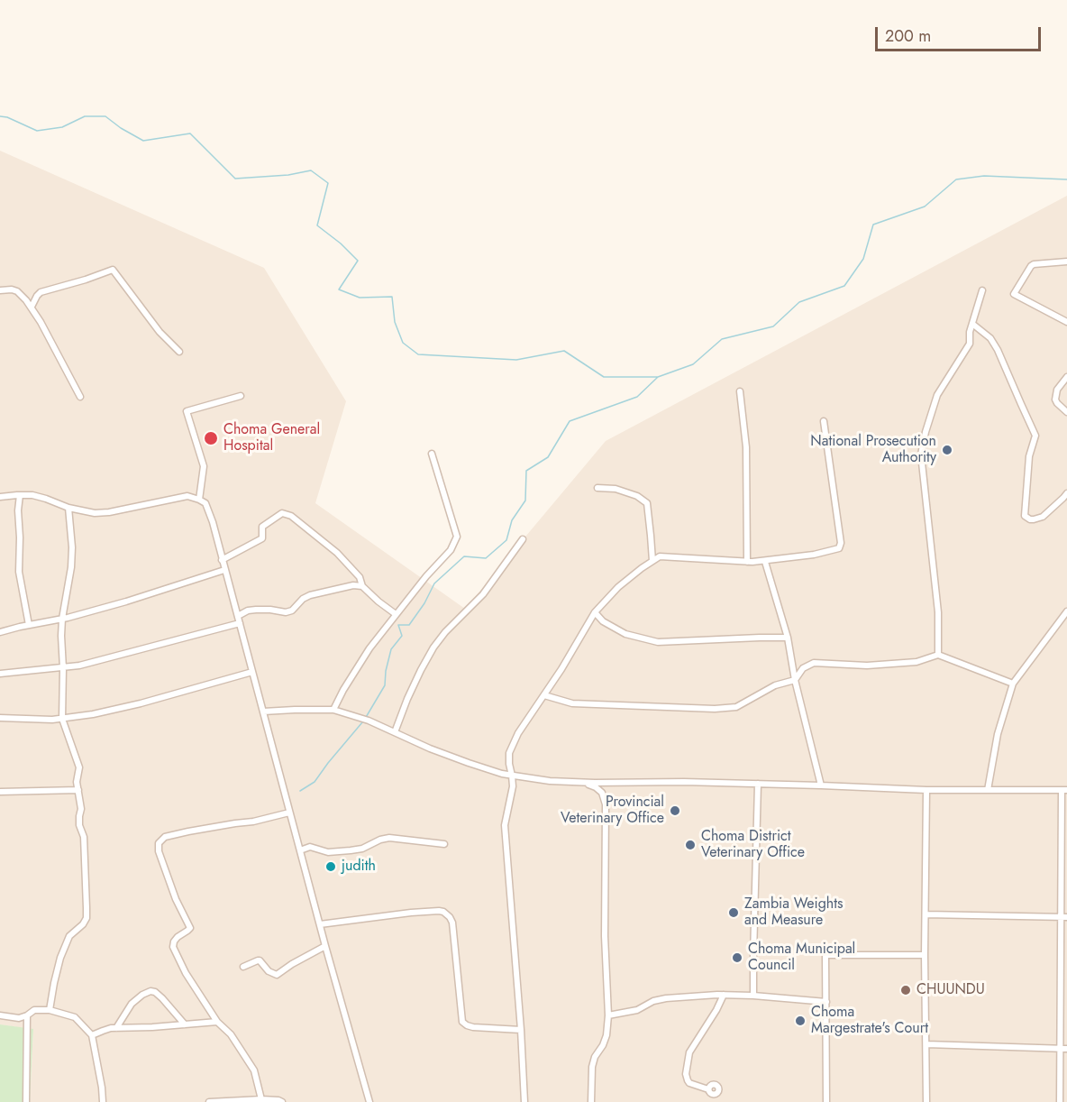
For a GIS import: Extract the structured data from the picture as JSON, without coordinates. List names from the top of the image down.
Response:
{
  "places": [
    "Choma General Hospital",
    "National Prosecution Authority",
    "Provincial Veterinary Office",
    "Choma District Veterinary Office",
    "judith",
    "Zambia Weights and Measure",
    "Choma Municipal Council",
    "CHUUNDU",
    "Choma Margestrate's Court"
  ],
  "scale_bar": "200 m"
}
